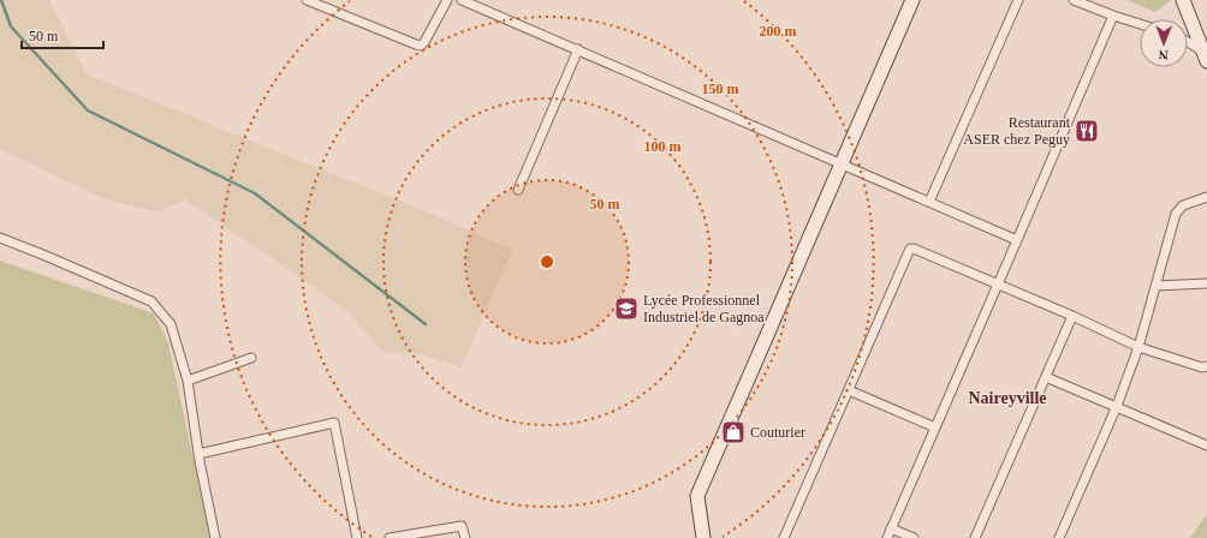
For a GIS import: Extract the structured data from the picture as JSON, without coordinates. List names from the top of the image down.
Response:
{
  "districts": ["Naireyville"],
  "places": {
    "restaurant": ["Restaurant ASER chez Peguy"],
    "school or university": ["Lycée Professionnel Industriel de Gagnoa"],
    "shop": ["Couturier"]
  },
  "scale_bar": "50 m",
  "north": "bottom",
  "rings": [
    "200 m",
    "150 m",
    "100 m",
    "50 m"
  ]
}
